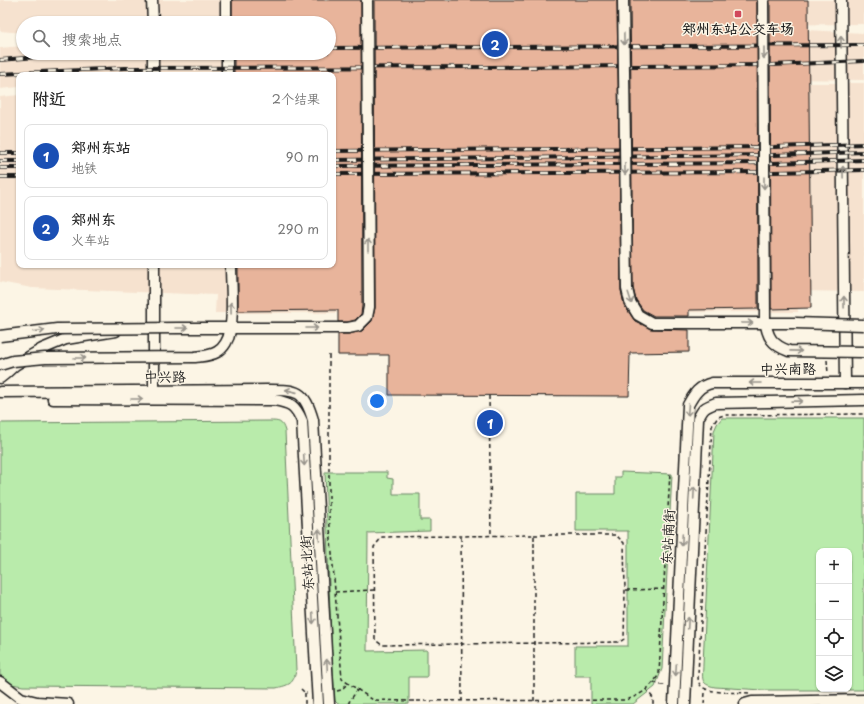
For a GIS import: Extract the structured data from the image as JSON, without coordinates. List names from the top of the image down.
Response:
{
  "streets": {
    "street": [
      "中兴南路",
      "中兴路",
      "东站南街",
      "东站北街"
    ]
  },
  "crossings": [
    ["中兴南路", "东站南街"],
    ["中兴路", "东站北街"]
  ],
  "one_way": ["中兴南路"],
  "places": {
    "transit": ["郑州东站公交车场"]
  },
  "page": {
    "search": "搜索地点",
    "pins": ["2", "1"],
    "heading": ["附近", "2个结果"],
    "list": [
      {
        "mark": "1",
        "name": "郑州东站",
        "note": "地铁",
        "value": "90 m"
      },
      {
        "mark": "2",
        "name": "郑州东",
        "note": "火车站",
        "value": "290 m"
      }
    ],
    "map_buttons": ["+", "−"]
  }
}
